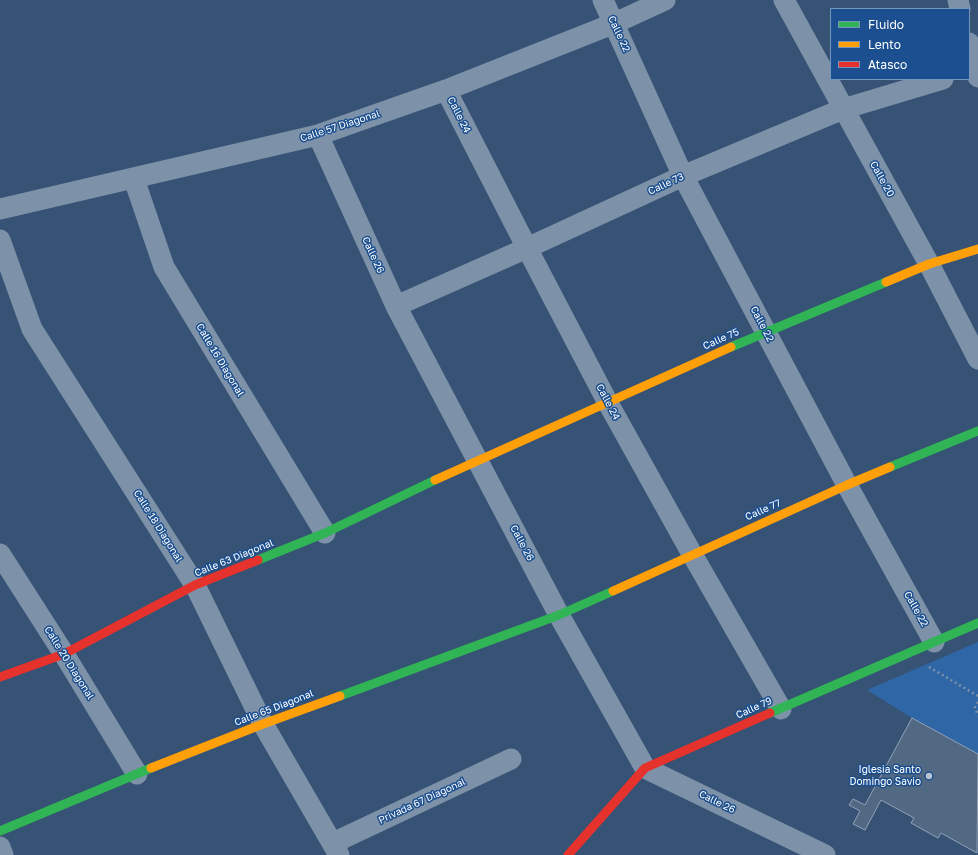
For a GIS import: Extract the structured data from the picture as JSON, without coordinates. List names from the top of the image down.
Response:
{
  "streets": {
    "street": [
      "Calle 22",
      "Calle 24",
      "Calle 57 Diagonal",
      "Calle 20",
      "Calle 73",
      "Calle 26",
      "Calle 75",
      "Calle 16 Diagonal",
      "Calle 77",
      "Calle 18 Diagonal",
      "Calle 63 Diagonal",
      "Calle 20 Diagonal",
      "Calle 65 Diagonal",
      "Calle 79",
      "Privada 67 Diagonal"
    ]
  },
  "crossings": [
    ["Calle 22", "Calle 57 Diagonal"],
    ["Calle 22", "Calle 73"],
    ["Calle 22", "Calle 75"],
    ["Calle 22", "Calle 77"],
    ["Calle 22", "Calle 79"],
    ["Calle 24", "Calle 57 Diagonal"],
    ["Calle 24", "Calle 73"],
    ["Calle 24", "Calle 75"],
    ["Calle 24", "Calle 77"],
    ["Calle 24", "Calle 79"],
    ["Calle 57 Diagonal", "Calle 26"],
    ["Calle 57 Diagonal", "Calle 16 Diagonal"],
    ["Calle 20", "Calle 73"],
    ["Calle 20", "Calle 75"],
    ["Calle 73", "Calle 26"],
    ["Calle 26", "Calle 75"],
    ["Calle 26", "Calle 77"],
    ["Calle 26", "Calle 63 Diagonal"],
    ["Calle 26", "Calle 65 Diagonal"],
    ["Calle 26", "Calle 79"],
    ["Calle 75", "Calle 63 Diagonal"],
    ["Calle 16 Diagonal", "Calle 63 Diagonal"],
    ["Calle 77", "Calle 65 Diagonal"],
    ["Calle 18 Diagonal", "Calle 63 Diagonal"],
    ["Calle 18 Diagonal", "Calle 65 Diagonal"],
    ["Calle 18 Diagonal", "Privada 67 Diagonal"],
    ["Calle 63 Diagonal", "Calle 20 Diagonal"],
    ["Calle 20 Diagonal", "Calle 65 Diagonal"]
  ],
  "places": ["Iglesia Santo Domingo Savio"],
  "legend": ["Fluido", "Lento", "Atasco"]
}
